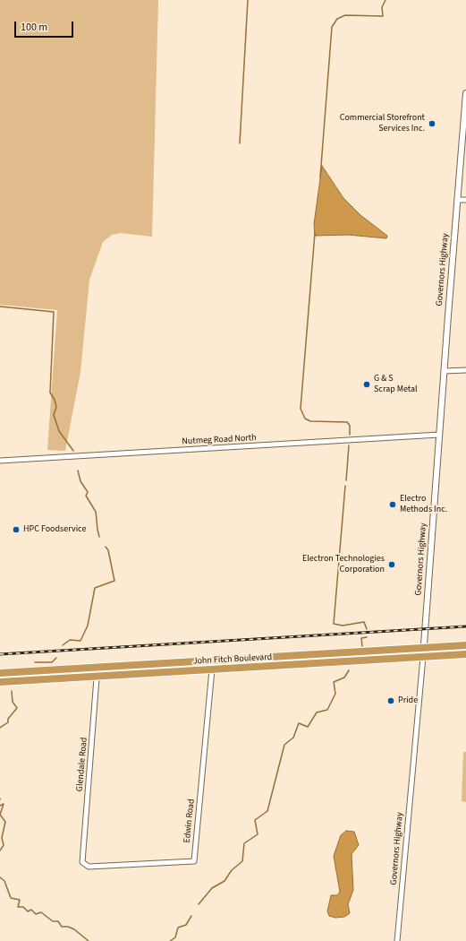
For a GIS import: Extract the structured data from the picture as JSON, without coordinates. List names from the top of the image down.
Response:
{
  "streets": {
    "highway": ["John Fitch Boulevard"],
    "street": [
      "Governors Highway",
      "Nutmeg Road North",
      "Glendale Road",
      "Edwin Road"
    ]
  },
  "crossings": [
    ["Governors Highway", "Nutmeg Road North"],
    ["Governors Highway", "John Fitch Boulevard"],
    ["John Fitch Boulevard", "Glendale Road"],
    ["John Fitch Boulevard", "Edwin Road"],
    ["Glendale Road", "Edwin Road"]
  ],
  "places": [
    "Commercial Storefront Services Inc.",
    "G & S Scrap Metal",
    "Electro Methods Inc.",
    "HPC Foodservice",
    "Electron Technologies Corporation",
    "Pride"
  ],
  "scale_bar": "100 m"
}
